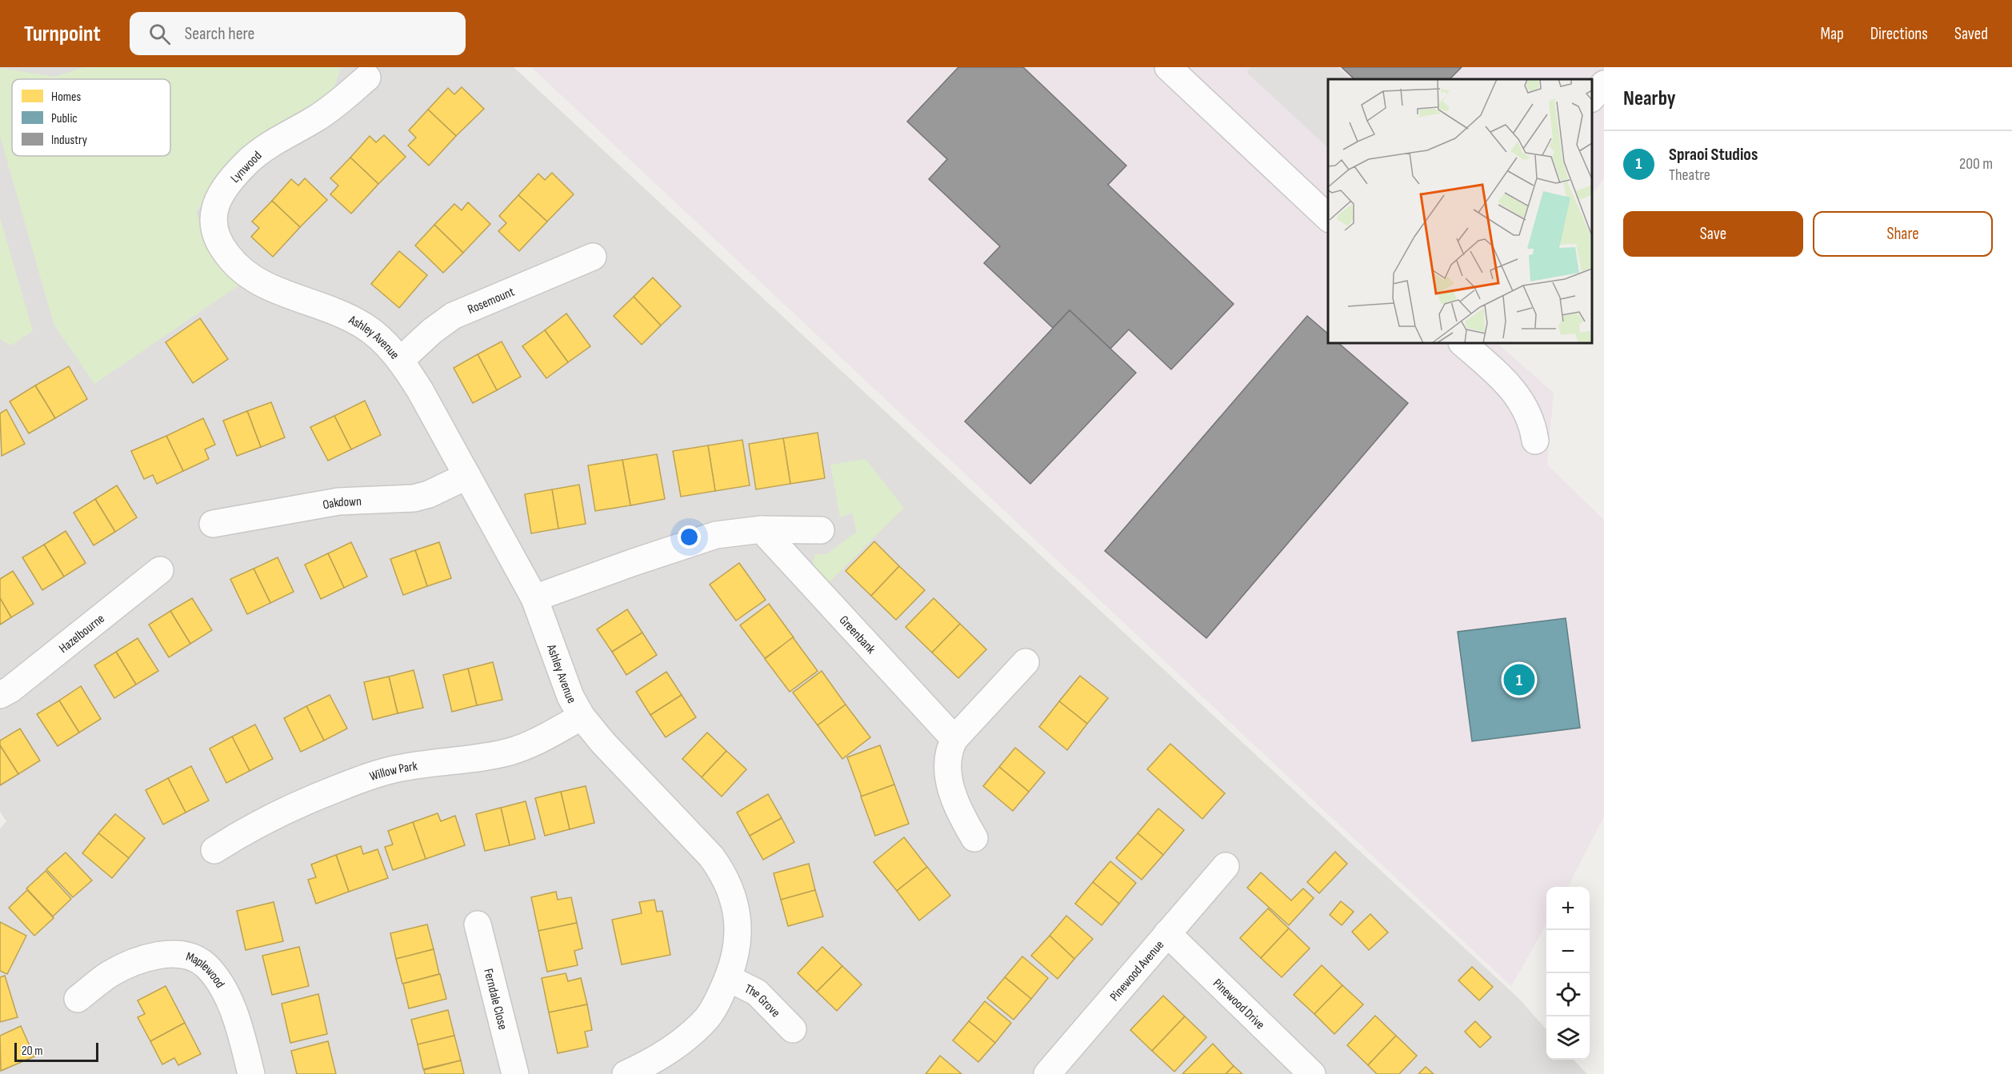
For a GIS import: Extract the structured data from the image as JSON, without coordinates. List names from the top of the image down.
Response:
{
  "streets": {
    "street": [
      "Lynwood",
      "Rosemount",
      "Ashley Avenue",
      "Oakdown",
      "Hazelbourne",
      "Greenbank",
      "Willow Park",
      "Pinewood Avenue",
      "Maplewood",
      "Ferndale Close",
      "The Grove",
      "Pinewood Drive"
    ]
  },
  "crossings": [
    ["Lynwood", "Ashley Avenue"],
    ["Rosemount", "Ashley Avenue"],
    ["Ashley Avenue", "Oakdown"],
    ["Ashley Avenue", "Willow Park"],
    ["Ashley Avenue", "The Grove"],
    ["Pinewood Avenue", "Pinewood Drive"]
  ],
  "legend": ["Homes", "Public", "Industry"],
  "scale_bar": "20 m",
  "page": {
    "header": "Turnpoint",
    "search": "Search here",
    "nav": ["Map", "Directions", "Saved"],
    "heading": "Nearby",
    "list": [
      {
        "mark": "1",
        "name": "Spraoi Studios",
        "note": "Theatre",
        "value": "200 m"
      }
    ],
    "buttons": ["Save", "Share"],
    "pins": "1",
    "map_buttons": ["+", "−"],
    "scale": "20 m"
  }
}
